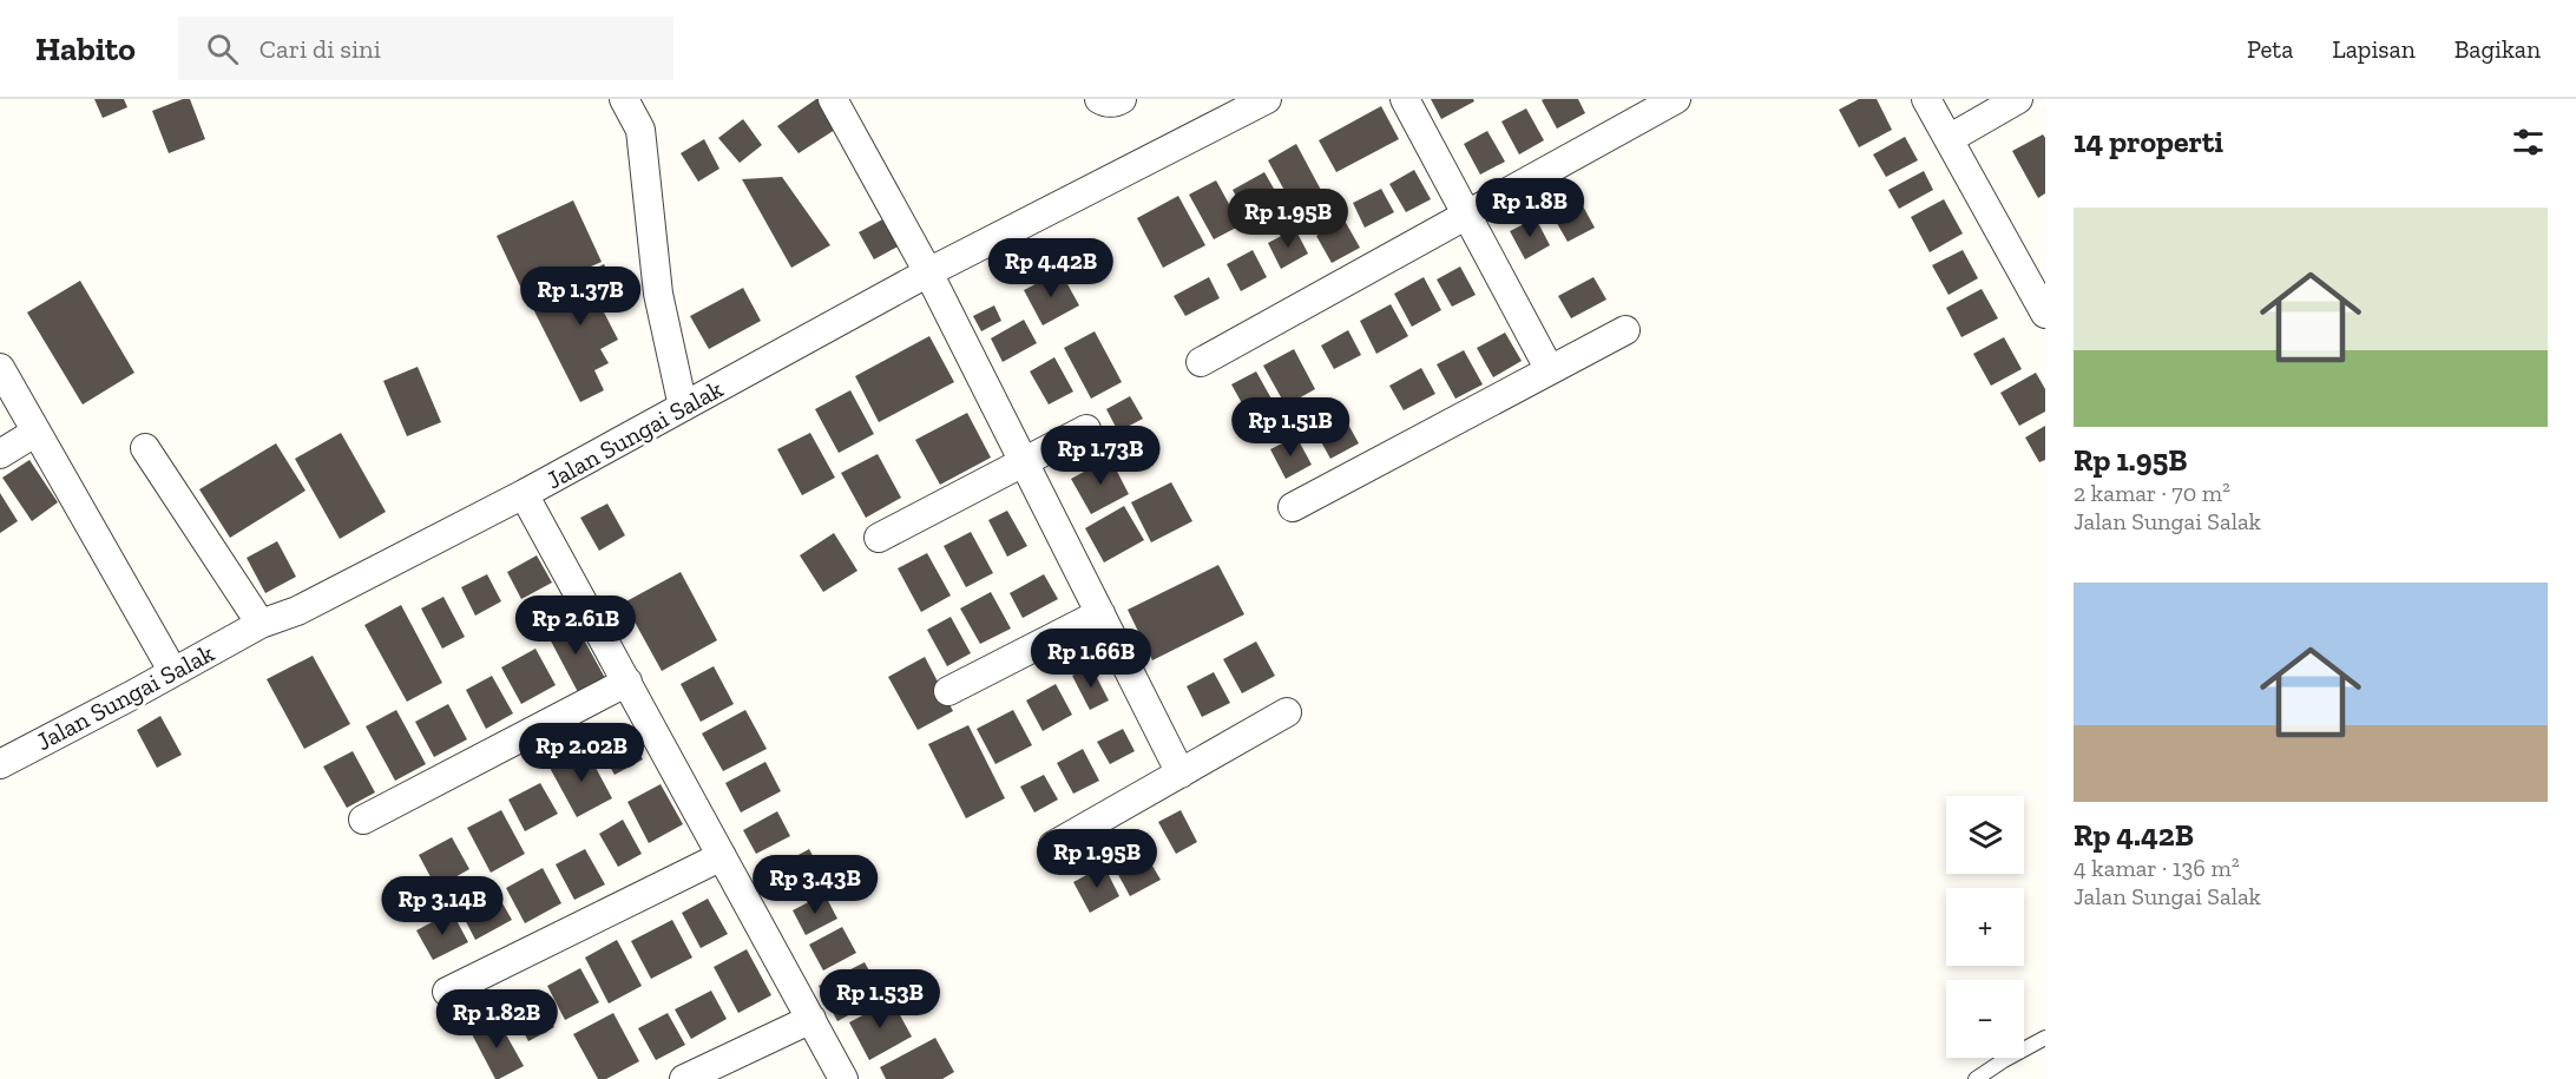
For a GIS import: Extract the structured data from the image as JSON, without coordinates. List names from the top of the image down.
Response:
{
  "streets": {
    "street": ["Jalan Sungai Salak"]
  },
  "page": {
    "header": "Habito",
    "search": "Cari di sini",
    "nav": ["Peta", "Lapisan", "Bagikan"],
    "heading": "14 properti",
    "price": [
      "Rp 1.8B",
      "Rp 1.95B",
      "Rp 4.42B",
      "Rp 1.37B",
      "Rp 1.51B",
      "Rp 1.73B",
      "Rp 2.61B",
      "Rp 1.66B",
      "Rp 2.02B",
      "Rp 1.95B",
      "Rp 3.43B",
      "Rp 3.14B",
      "Rp 1.53B",
      "Rp 1.82B"
    ],
    "list": [
      {
        "name": "Rp 1.95B",
        "note": "2 kamar · 70 m² · Jalan Sungai Salak"
      },
      {
        "name": "Rp 4.42B",
        "note": "4 kamar · 136 m² · Jalan Sungai Salak"
      }
    ],
    "map_buttons": ["+", "−"]
  }
}
